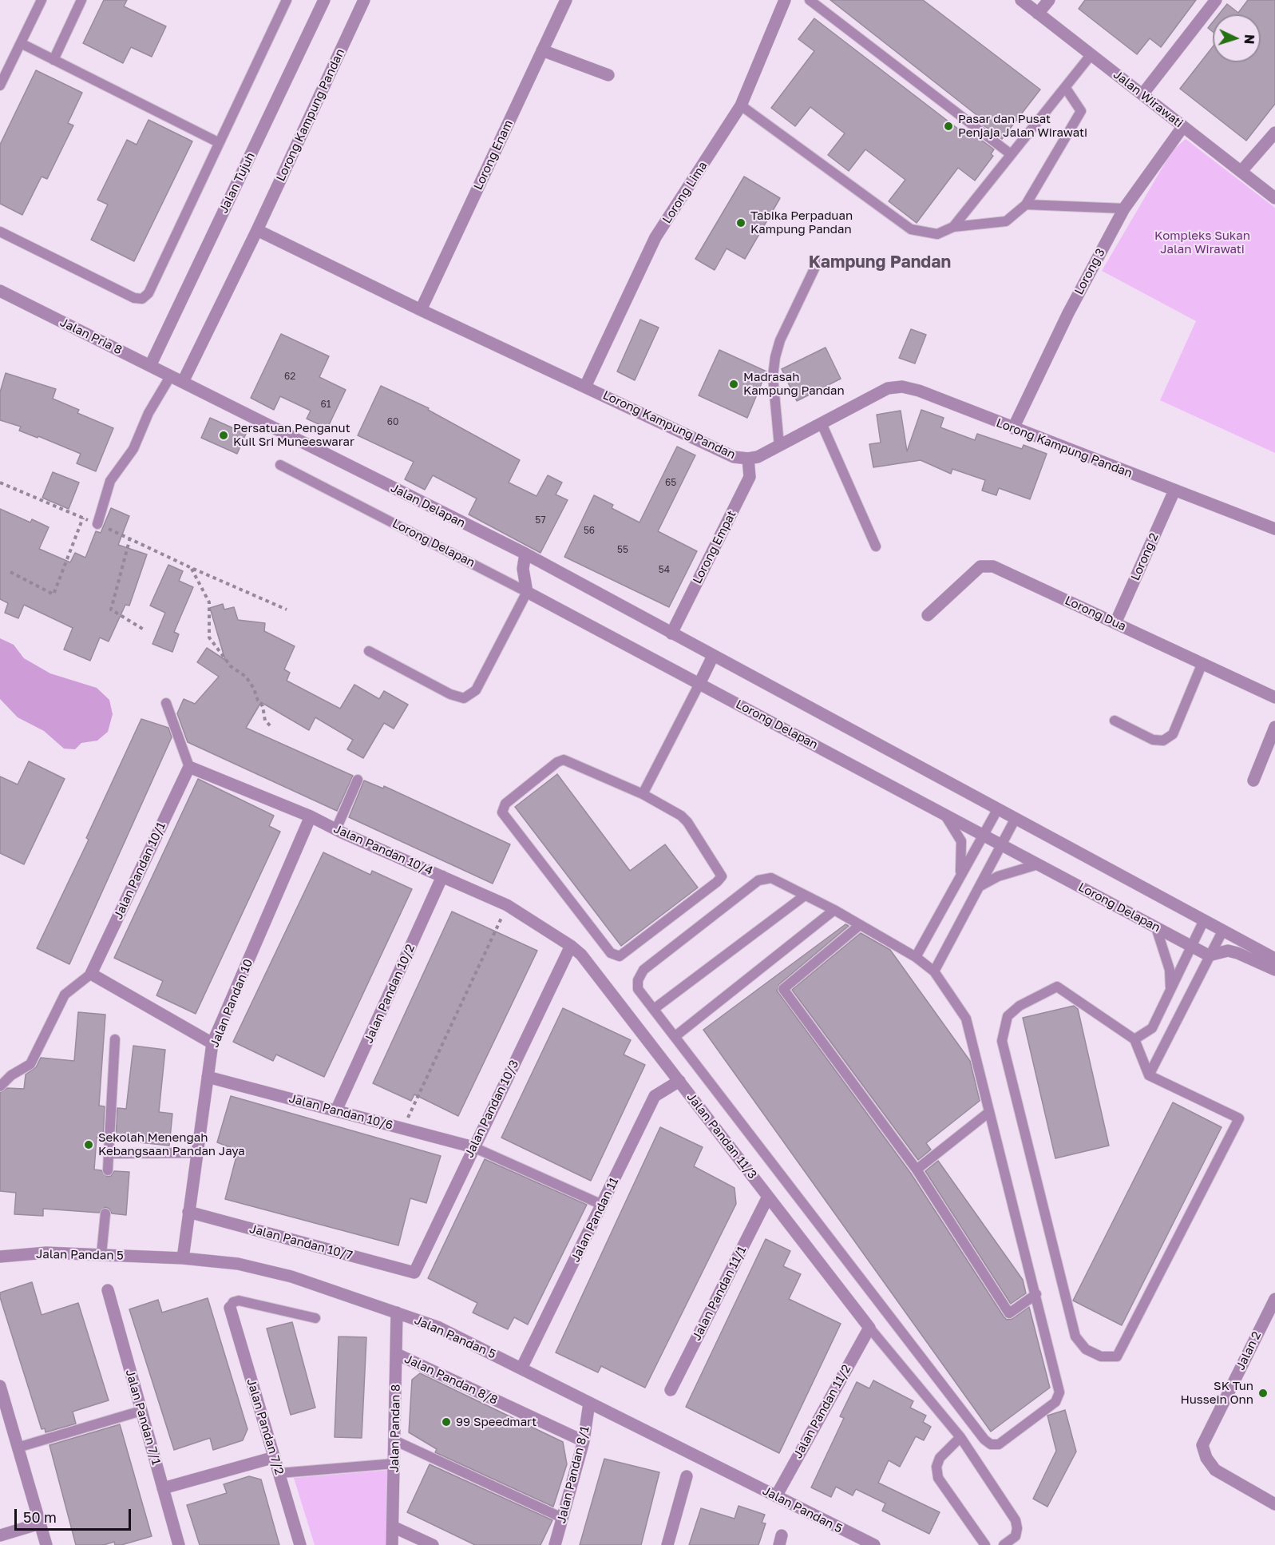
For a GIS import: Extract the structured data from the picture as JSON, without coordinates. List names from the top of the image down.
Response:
{
  "streets": {
    "street": [
      "Jalan Wirawati",
      "Lorong Kampung Pandan",
      "Lorong Enam",
      "Jalan Tujuh",
      "Lorong Lima",
      "Lorong 3",
      "Jalan Pria 8",
      "Jalan Delapan",
      "Lorong Delapan",
      "Lorong Empat",
      "Lorong 2",
      "Lorong Dua",
      "Jalan Pandan 10/4",
      "Jalan Pandan 10/1",
      "Jalan Pandan 10/2",
      "Jalan Pandan 10",
      "Jalan Pandan 10/3",
      "Jalan Pandan 10/6",
      "Jalan Pandan 11/3",
      "Jalan Pandan 11",
      "Jalan Pandan 10/7",
      "Jalan Pandan 5",
      "Jalan Pandan 11/1",
      "Jalan 2",
      "Jalan Pandan 8/8",
      "Jalan Pandan 11/2",
      "Jalan Pandan 7/1",
      "Jalan Pandan 7/2",
      "Jalan Pandan 8",
      "Jalan Pandan 8/1"
    ]
  },
  "crossings": [
    ["Jalan Wirawati", "Lorong 3"],
    ["Lorong Kampung Pandan", "Lorong Enam"],
    ["Lorong Kampung Pandan", "Lorong Lima"],
    ["Lorong Kampung Pandan", "Lorong 3"],
    ["Lorong Kampung Pandan", "Jalan Pria 8"],
    ["Lorong Kampung Pandan", "Jalan Delapan"],
    ["Lorong Kampung Pandan", "Lorong Empat"],
    ["Lorong Kampung Pandan", "Lorong 2"],
    ["Jalan Tujuh", "Jalan Pria 8"],
    ["Jalan Pria 8", "Jalan Delapan"],
    ["Jalan Delapan", "Lorong Empat"],
    ["Lorong 2", "Lorong Dua"],
    ["Jalan Pandan 10/4", "Jalan Pandan 10/1"],
    ["Jalan Pandan 10/4", "Jalan Pandan 10/2"],
    ["Jalan Pandan 10/4", "Jalan Pandan 10"],
    ["Jalan Pandan 10/4", "Jalan Pandan 10/3"],
    ["Jalan Pandan 10/4", "Jalan Pandan 11/3"],
    ["Jalan Pandan 10/2", "Jalan Pandan 10/6"],
    ["Jalan Pandan 10", "Jalan Pandan 10/6"],
    ["Jalan Pandan 10", "Jalan Pandan 10/7"],
    ["Jalan Pandan 10", "Jalan Pandan 5"],
    ["Jalan Pandan 10/3", "Jalan Pandan 10/6"],
    ["Jalan Pandan 10/3", "Jalan Pandan 11/3"],
    ["Jalan Pandan 10/3", "Jalan Pandan 10/7"],
    ["Jalan Pandan 11/3", "Jalan Pandan 11"],
    ["Jalan Pandan 11/3", "Jalan Pandan 11/1"],
    ["Jalan Pandan 11/3", "Jalan Pandan 11/2"],
    ["Jalan Pandan 11", "Jalan Pandan 5"],
    ["Jalan Pandan 5", "Jalan Pandan 11/2"],
    ["Jalan Pandan 5", "Jalan Pandan 8"],
    ["Jalan Pandan 5", "Jalan Pandan 8/1"],
    ["Jalan Pandan 8/8", "Jalan Pandan 8"],
    ["Jalan Pandan 8/8", "Jalan Pandan 8/1"]
  ],
  "districts": ["Kampung Pandan"],
  "parks": ["Kompleks Sukan Jalan Wirawati"],
  "places": [
    "Pasar dan Pusat Penjaja Jalan Wirawati",
    "Tabika Perpaduan Kampung Pandan",
    "Madrasah Kampung Pandan",
    "Persatuan Penganut Kuil Sri Muneeswarar",
    "Sekolah Menengah Kebangsaan Pandan Jaya",
    "SK Tun Hussein Onn",
    "99 Speedmart"
  ],
  "house_numbers": [
    "62",
    "61",
    "60",
    "65",
    "57",
    "56",
    "55",
    "54"
  ],
  "scale_bar": "50 m",
  "north": "right"
}
